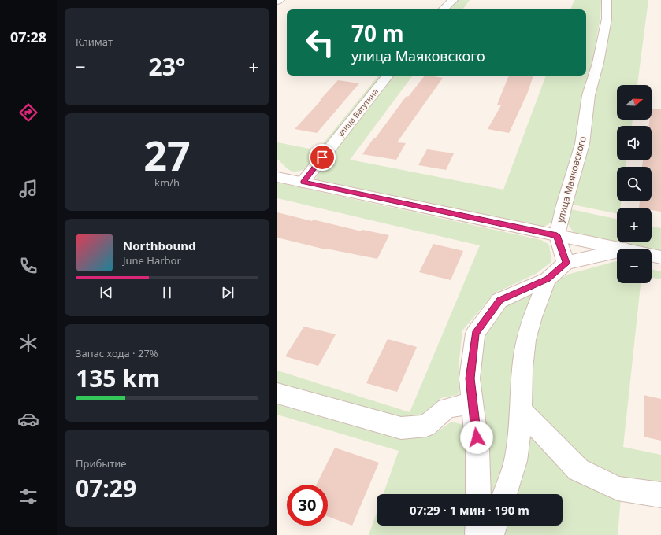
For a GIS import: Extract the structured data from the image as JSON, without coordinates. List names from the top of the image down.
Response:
{
  "streets": {
    "street": ["улица Ватутина", "улица Маяковского"]
  },
  "north": "right",
  "page": {
    "tabs": "07:28",
    "tile": [
      "Климат",
      ["27", "km/h"],
      ["Запас хода · 27%", "135 km"],
      ["Прибытие", "07:29"]
    ],
    "turn": ["70 m", "улица Маяковского"],
    "heat": ["−", "23°", "+"],
    "map_buttons": ["+", "−"],
    "song": ["Northbound", "June Harbor"],
    "limit": "30",
    "trip": "07:29 · 1 мин · 190 m"
  }
}
